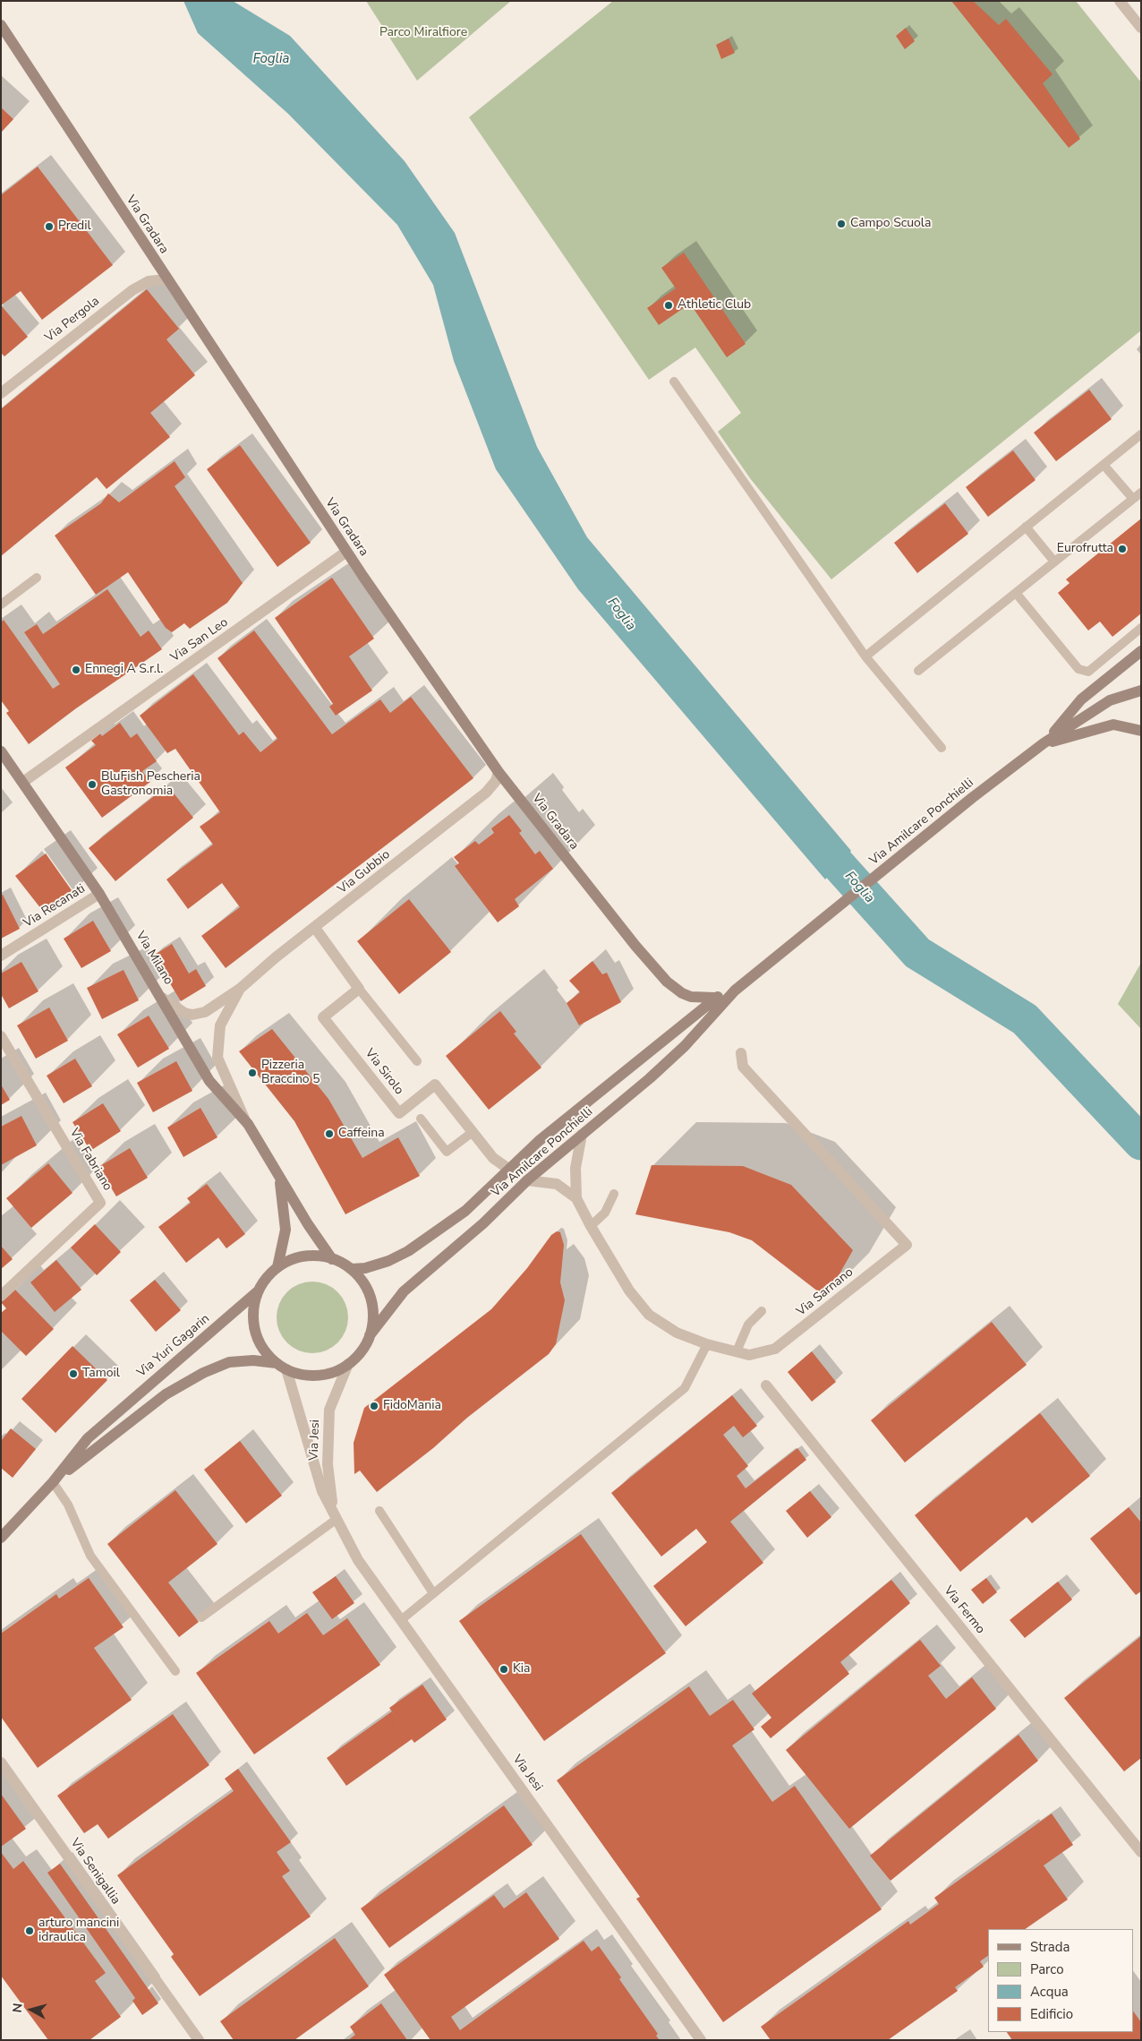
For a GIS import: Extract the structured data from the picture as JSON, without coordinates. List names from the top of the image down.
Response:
{
  "streets": {
    "main road": [
      "Via Gradara",
      "Via Amilcare Ponchielli",
      "Via Milano",
      "Via Yuri Gagarin"
    ],
    "street": [
      "Via Pergola",
      "Via San Leo",
      "Via Gubbio",
      "Via Recanati",
      "Via Sirolo",
      "Via Fabriano",
      "Via Sarnano",
      "Via Jesi",
      "Via Fermo",
      "Via Senigallia"
    ]
  },
  "crossings": [
    ["Via Gradara", "Via Pergola"],
    ["Via Gradara", "Via San Leo"],
    ["Via Gradara", "Via Amilcare Ponchielli"],
    ["Via Gradara", "Via Gubbio"],
    ["Via San Leo", "Via Milano"],
    ["Via Amilcare Ponchielli", "Via Milano"],
    ["Via Amilcare Ponchielli", "Via Sirolo"],
    ["Via Amilcare Ponchielli", "Via Sarnano"],
    ["Via Amilcare Ponchielli", "Via Yuri Gagarin"],
    ["Via Amilcare Ponchielli", "Via Jesi"],
    ["Via Gubbio", "Via Milano"],
    ["Via Recanati", "Via Milano"],
    ["Via Milano", "Via Yuri Gagarin"],
    ["Via Milano", "Via Jesi"],
    ["Via Yuri Gagarin", "Via Jesi"]
  ],
  "water": ["Foglia"],
  "parks": ["Parco Miralfiore"],
  "places": [
    "Campo Scuola",
    "Predil",
    "Athletic Club",
    "Eurofrutta",
    "Ennegi A S.r.l.",
    "BluFish Pescheria Gastronomia",
    "Pizzeria Braccino 5",
    "Caffeina",
    "Tamoil",
    "FidoMania",
    "Kia",
    "arturo mancini idraulica"
  ],
  "legend": [
    "Strada",
    "Parco",
    "Acqua",
    "Edificio"
  ],
  "north": "left"
}
